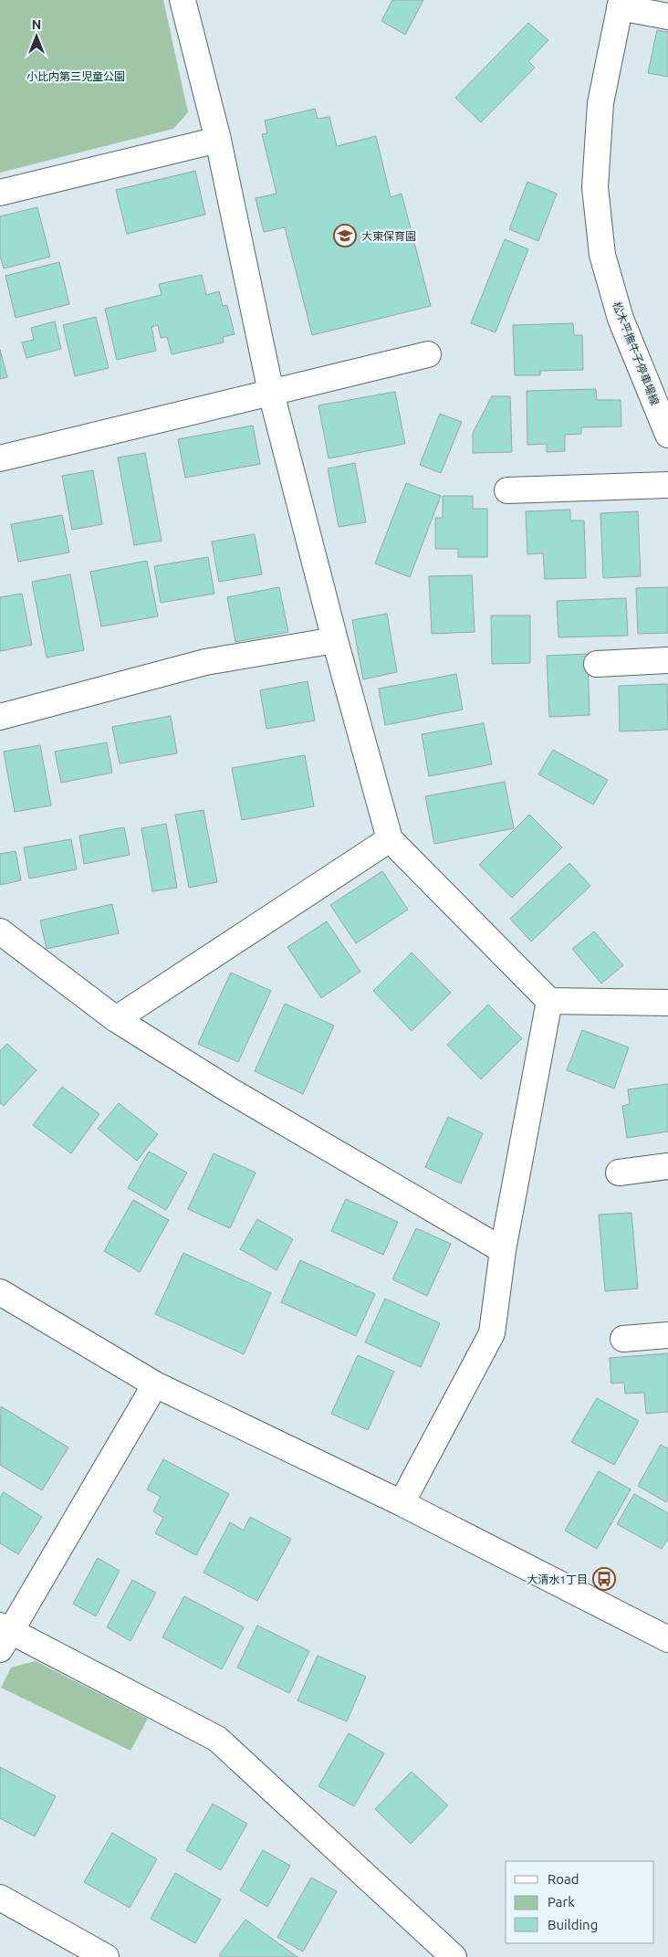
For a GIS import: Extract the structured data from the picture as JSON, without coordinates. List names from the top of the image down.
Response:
{
  "streets": {
    "street": ["松木平撫牛子停車場線"]
  },
  "parks": ["小比内第三児童公園"],
  "places": {
    "school or university": ["大東保育園"],
    "bus stop": ["大清水1丁目"]
  },
  "legend": ["Road", "Park", "Building"],
  "north": "top"
}
